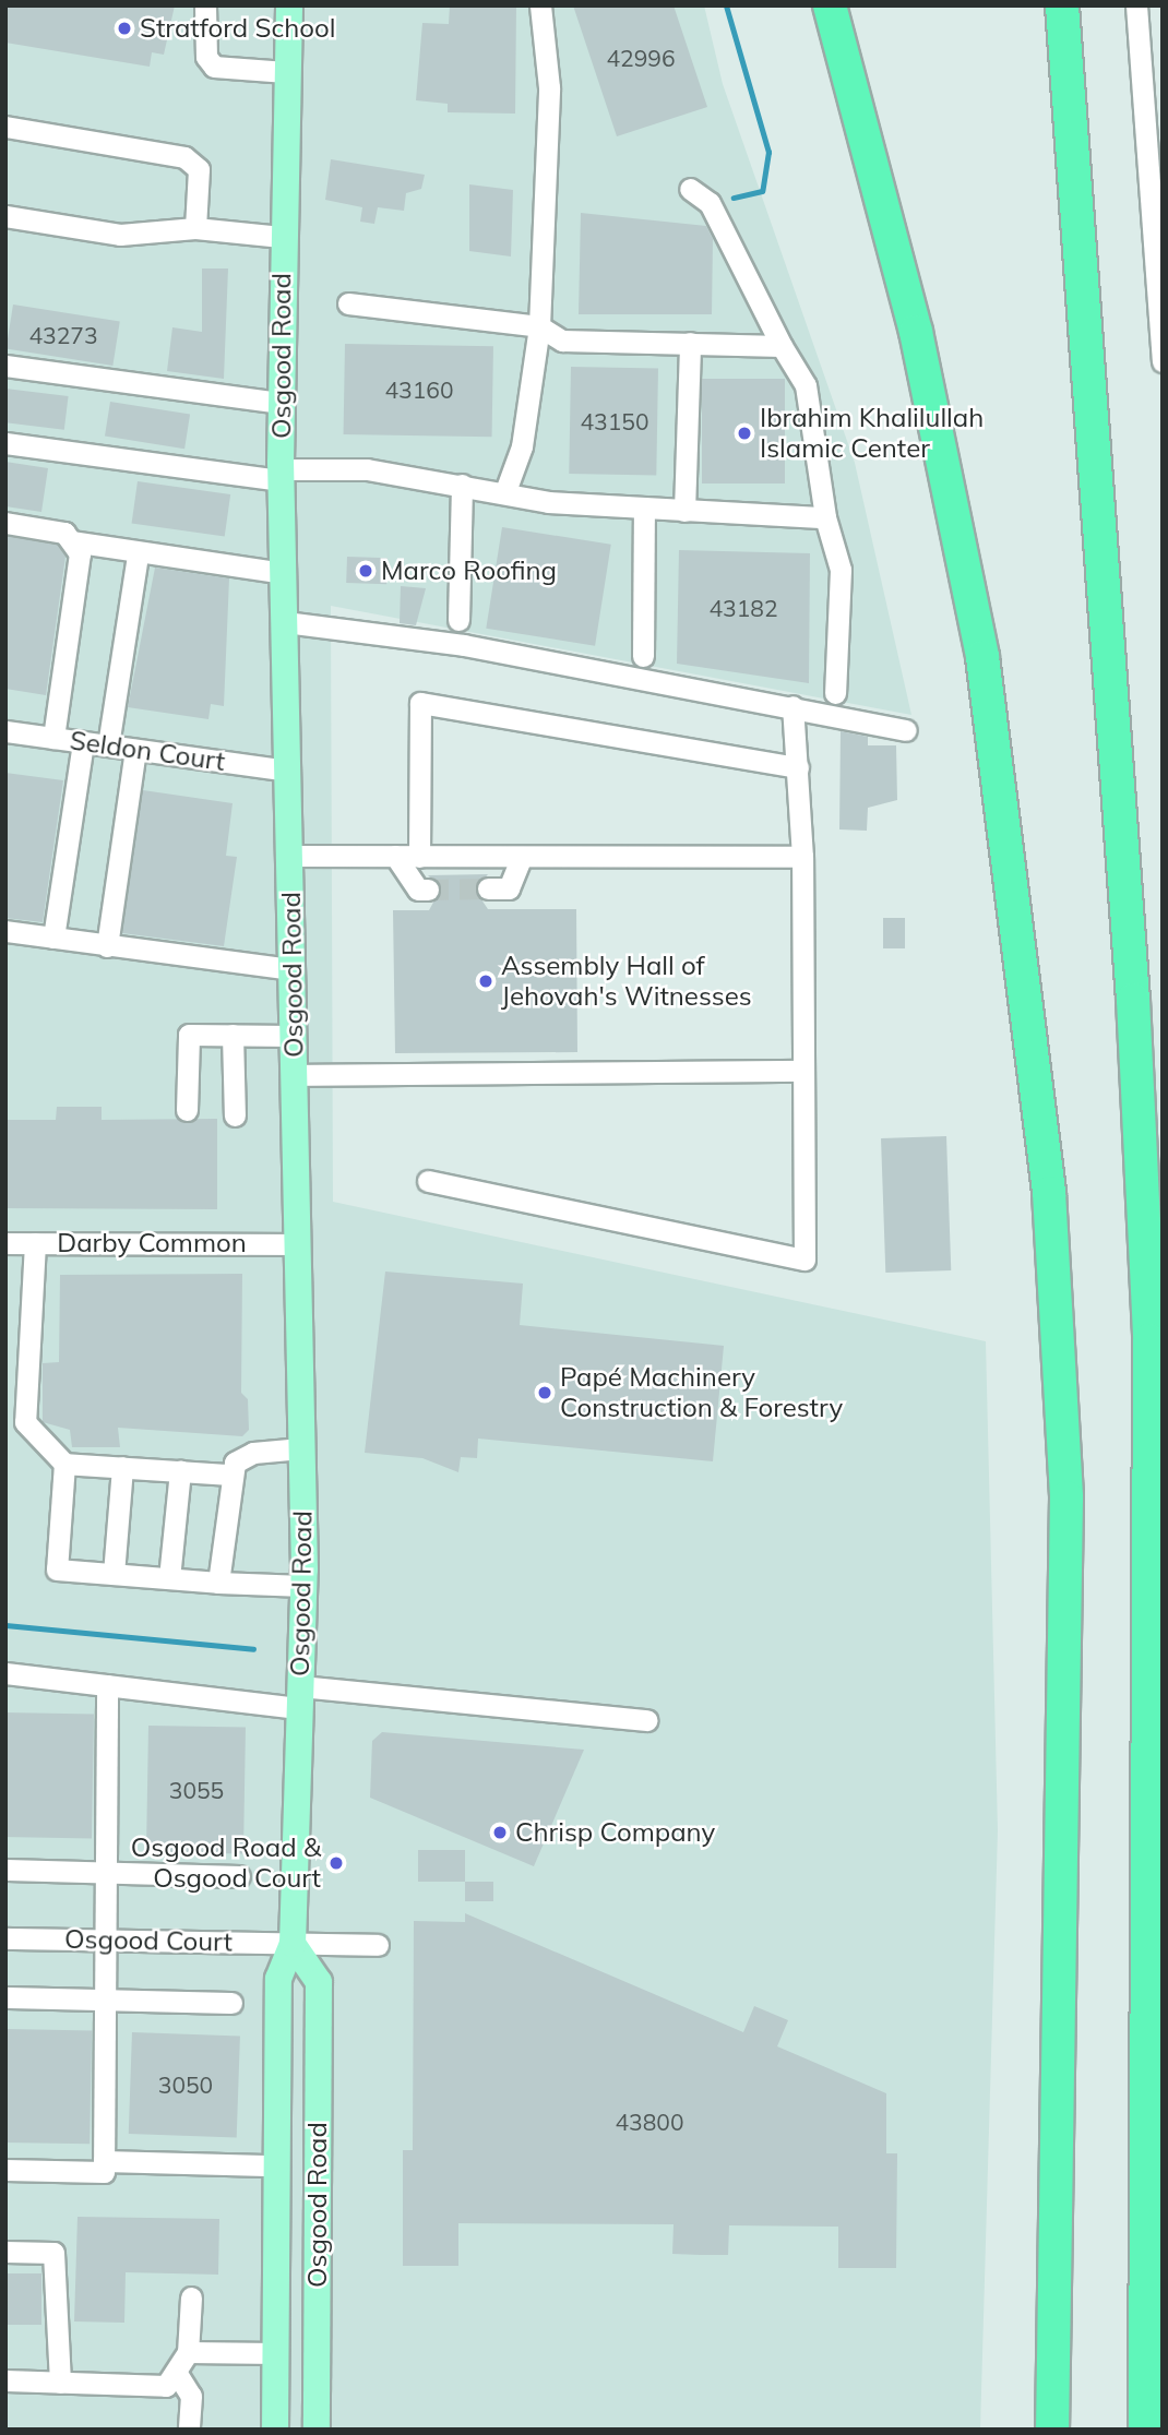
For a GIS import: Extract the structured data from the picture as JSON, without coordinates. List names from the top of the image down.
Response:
{
  "streets": {
    "main road": ["Osgood Road"],
    "street": ["Seldon Court", "Darby Common", "Osgood Court"]
  },
  "crossings": [
    ["Osgood Road", "Seldon Court"],
    ["Osgood Road", "Darby Common"],
    ["Osgood Road", "Osgood Court"]
  ],
  "places": [
    "Stratford School",
    "Ibrahim Khalilullah Islamic Center",
    "Marco Roofing",
    "Assembly Hall of Jehovah's Witnesses",
    "Papé Machinery Construction & Forestry",
    "Chrisp Company",
    "Osgood Road & Osgood Court"
  ],
  "house_numbers": [
    "42996",
    "43273",
    "43160",
    "43150",
    "43182",
    "3055",
    "3050",
    "43800"
  ]
}
